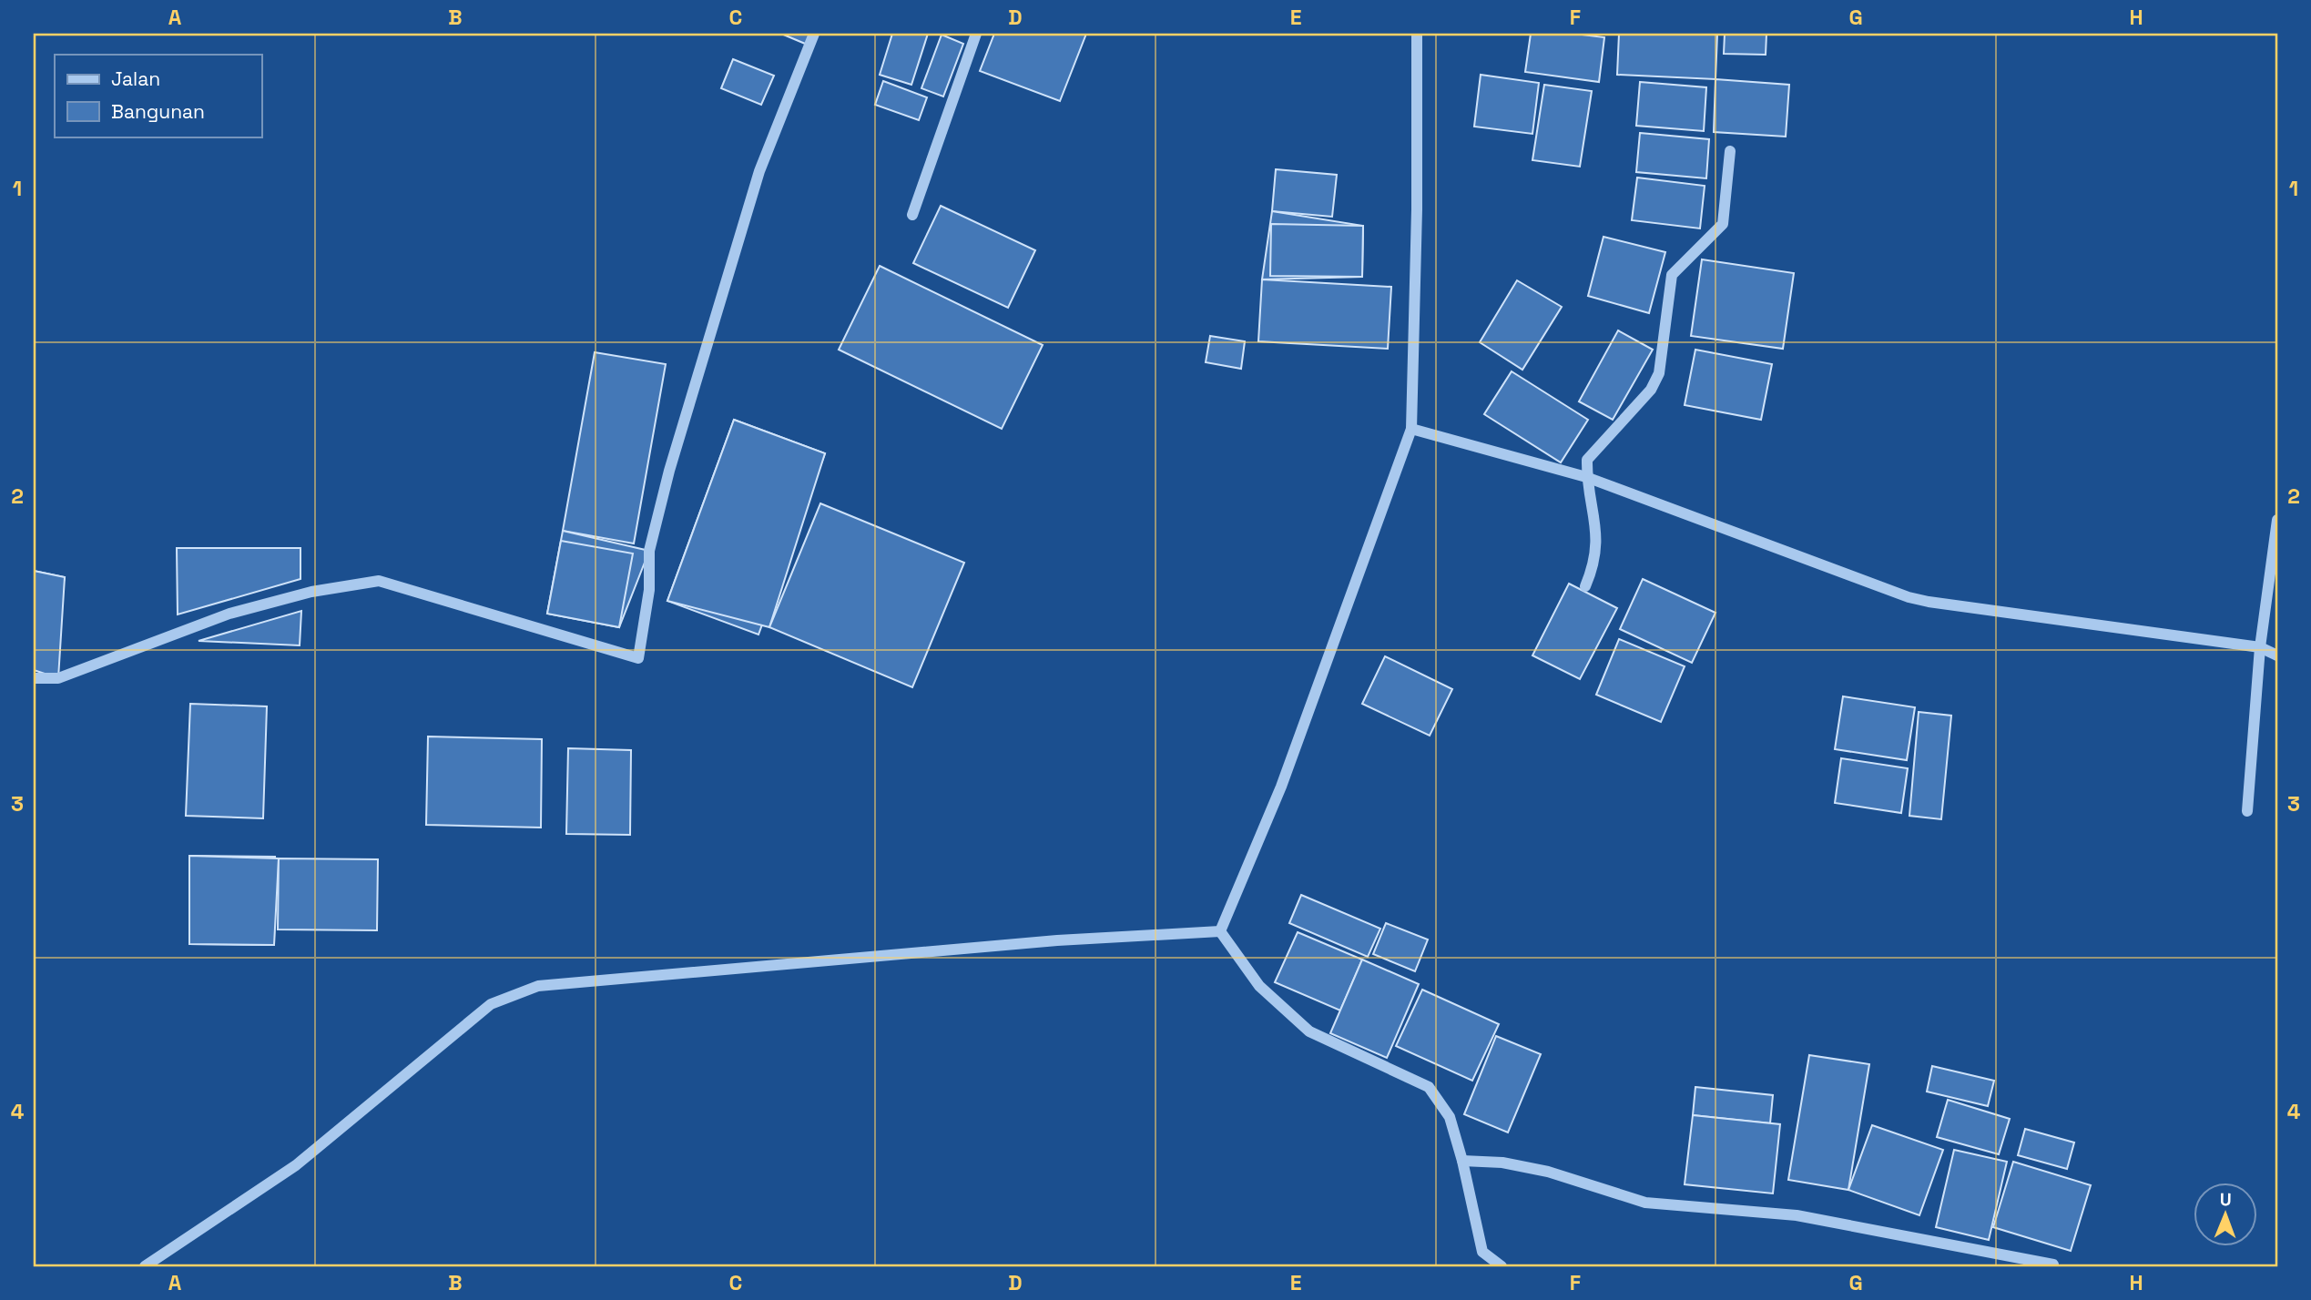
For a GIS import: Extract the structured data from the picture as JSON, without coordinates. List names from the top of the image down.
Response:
{
  "legend": ["Jalan", "Bangunan"],
  "north": "top",
  "grid": {
    "columns": [
      "A",
      "B",
      "C",
      "D",
      "E",
      "F",
      "G",
      "H"
    ],
    "rows": [
      "1",
      "2",
      "3",
      "4"
    ]
  }
}
